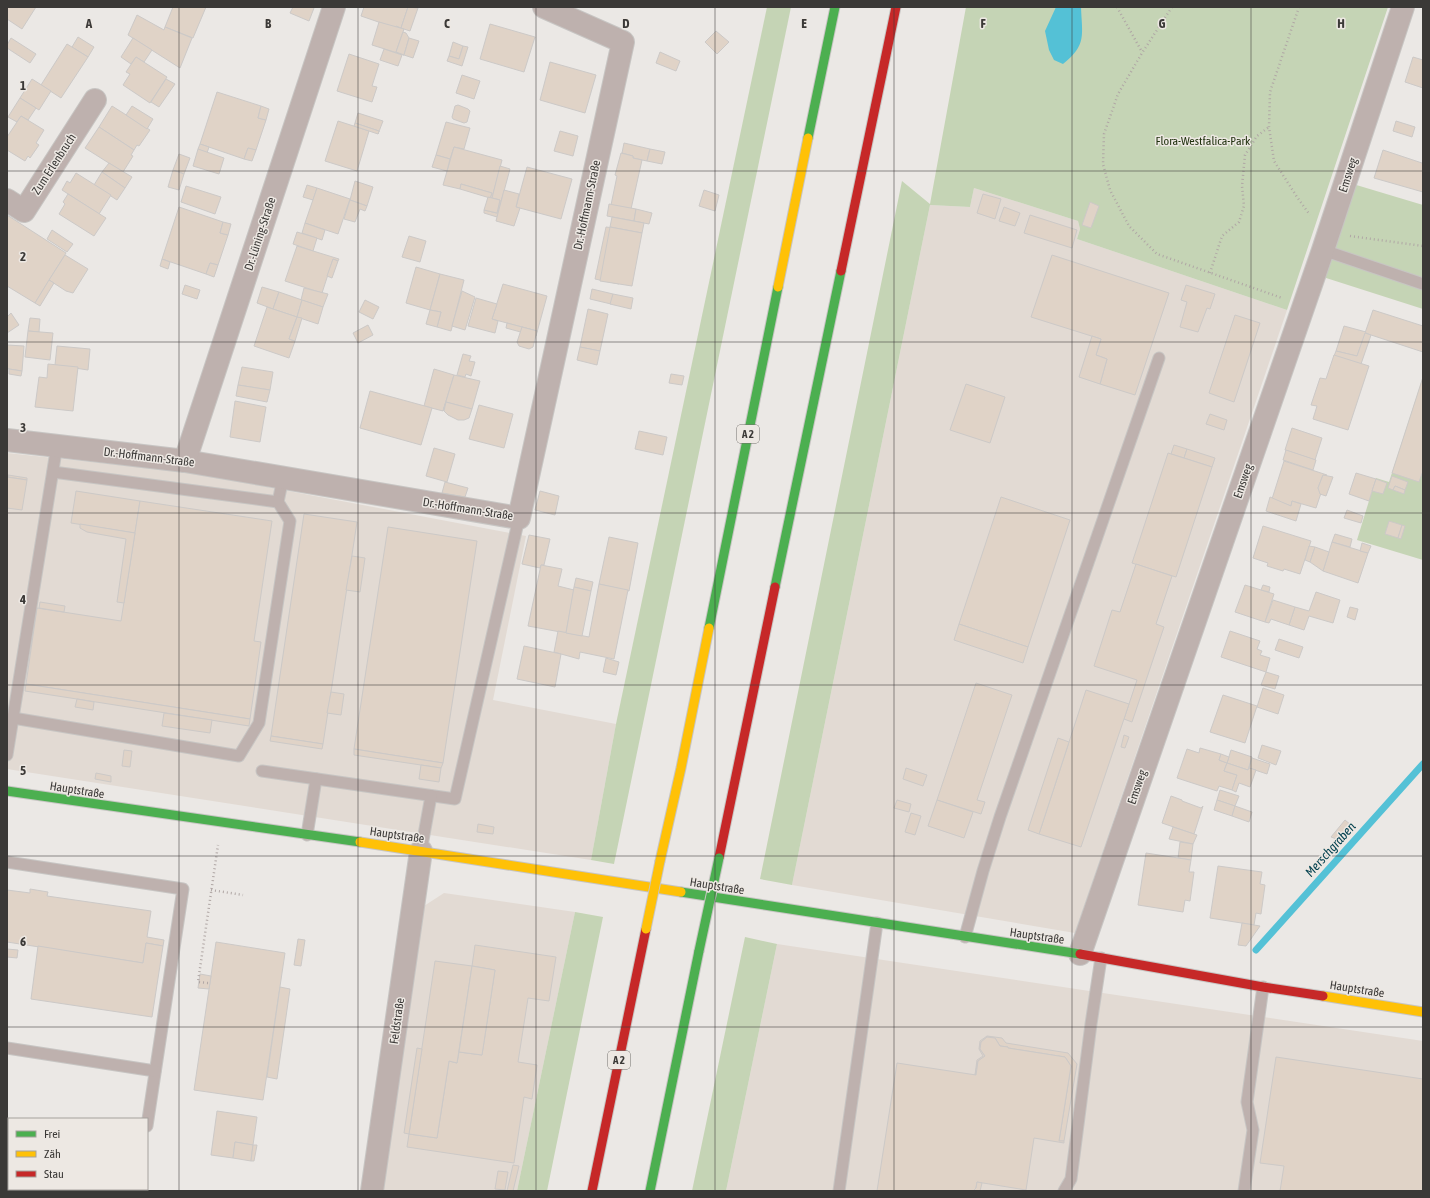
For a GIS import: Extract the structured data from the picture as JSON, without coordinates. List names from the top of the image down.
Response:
{
  "streets": {
    "main road": ["A 2", "Hauptstraße"],
    "street": [
      "Zum Erlenbruch",
      "Emsweg",
      "Dr.-Hoffmann-Straße",
      "Dr.-Lüning-Straße",
      "Feldstraße"
    ]
  },
  "crossings": [
    ["Emsweg", "Hauptstraße"],
    ["Dr.-Hoffmann-Straße", "Dr.-Lüning-Straße"],
    ["Hauptstraße", "Feldstraße"]
  ],
  "water": ["Merschgraben"],
  "parks": ["Flora-Westfalica-Park"],
  "legend": ["Frei", "Zäh", "Stau"],
  "grid": {
    "columns": [
      "A",
      "B",
      "C",
      "D",
      "E",
      "F",
      "G",
      "H"
    ],
    "rows": [
      "1",
      "2",
      "3",
      "4",
      "5",
      "6"
    ]
  }
}
